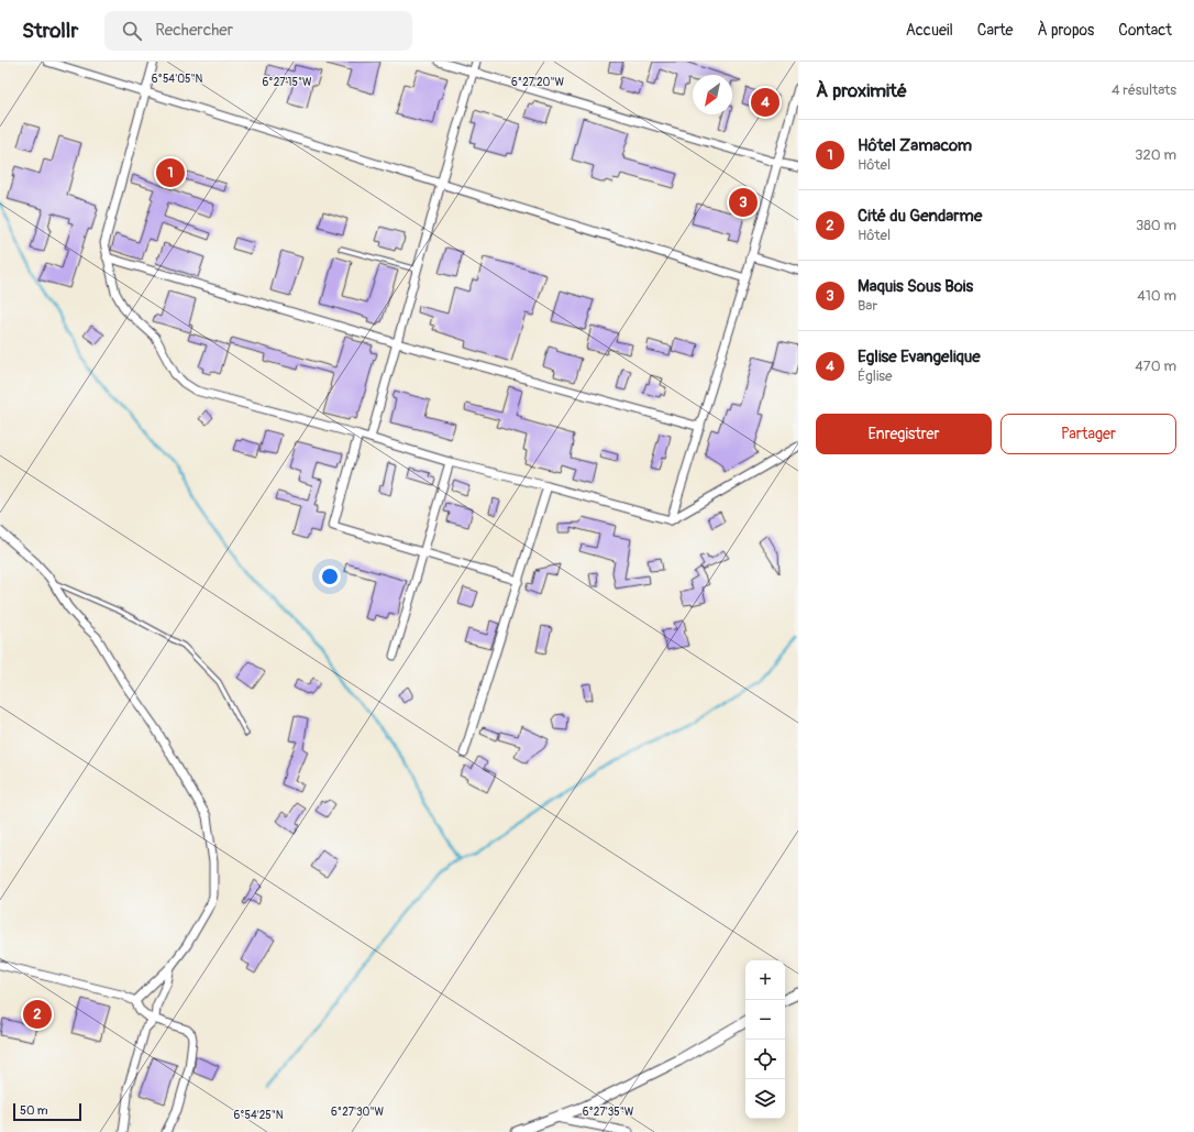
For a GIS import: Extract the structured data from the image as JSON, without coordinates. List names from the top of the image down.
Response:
{
  "scale_bar": "50 m",
  "north": "bottom left",
  "page": {
    "header": "Strollr",
    "search": "Rechercher",
    "nav": [
      "Accueil",
      "Carte",
      "À propos",
      "Contact"
    ],
    "heading": ["À proximité", "4 résultats"],
    "pins": [
      "4",
      "1",
      "3",
      "2"
    ],
    "list": [
      {
        "mark": "1",
        "name": "Hôtel Zamacom",
        "note": "Hôtel",
        "value": "320 m"
      },
      {
        "mark": "2",
        "name": "Cité du Gendarme",
        "note": "Hôtel",
        "value": "380 m"
      },
      {
        "mark": "3",
        "name": "Maquis Sous Bois",
        "note": "Bar",
        "value": "410 m"
      },
      {
        "mark": "4",
        "name": "Eglise Evangelique",
        "note": "Église",
        "value": "470 m"
      }
    ],
    "buttons": ["Enregistrer", "Partager"],
    "map_buttons": ["+", "−"],
    "scale": "50 m"
  },
  "coordinates": [
    "6°54'05\"N",
    "6°27'15\"W",
    "6°27'20\"W",
    "6°27'30\"W",
    "6°27'35\"W",
    "6°54'25\"N"
  ]
}
